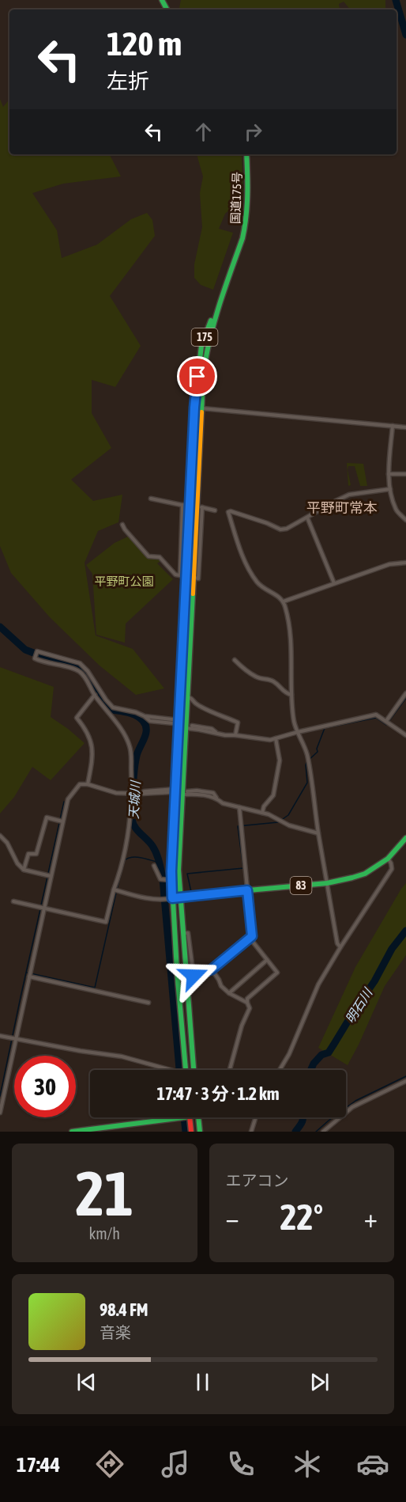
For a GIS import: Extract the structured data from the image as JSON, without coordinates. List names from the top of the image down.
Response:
{
  "streets": {
    "main road": ["国道175号", "175", "83"]
  },
  "crossings": [
    ["国道175号", "83"]
  ],
  "districts": ["平野町常本"],
  "water": ["天城川", "明石川"],
  "parks": ["平野町公園"],
  "page": {
    "turn": ["120 m", "左折"],
    "limit": "30",
    "trip": "17:47 · 3 分 · 1.2 km",
    "tile": [
      ["21", "km/h"],
      "エアコン"
    ],
    "heat": ["−", "22°", "+"],
    "song": ["98.4 FM", "音楽"],
    "tabs": "17:44"
  }
}
